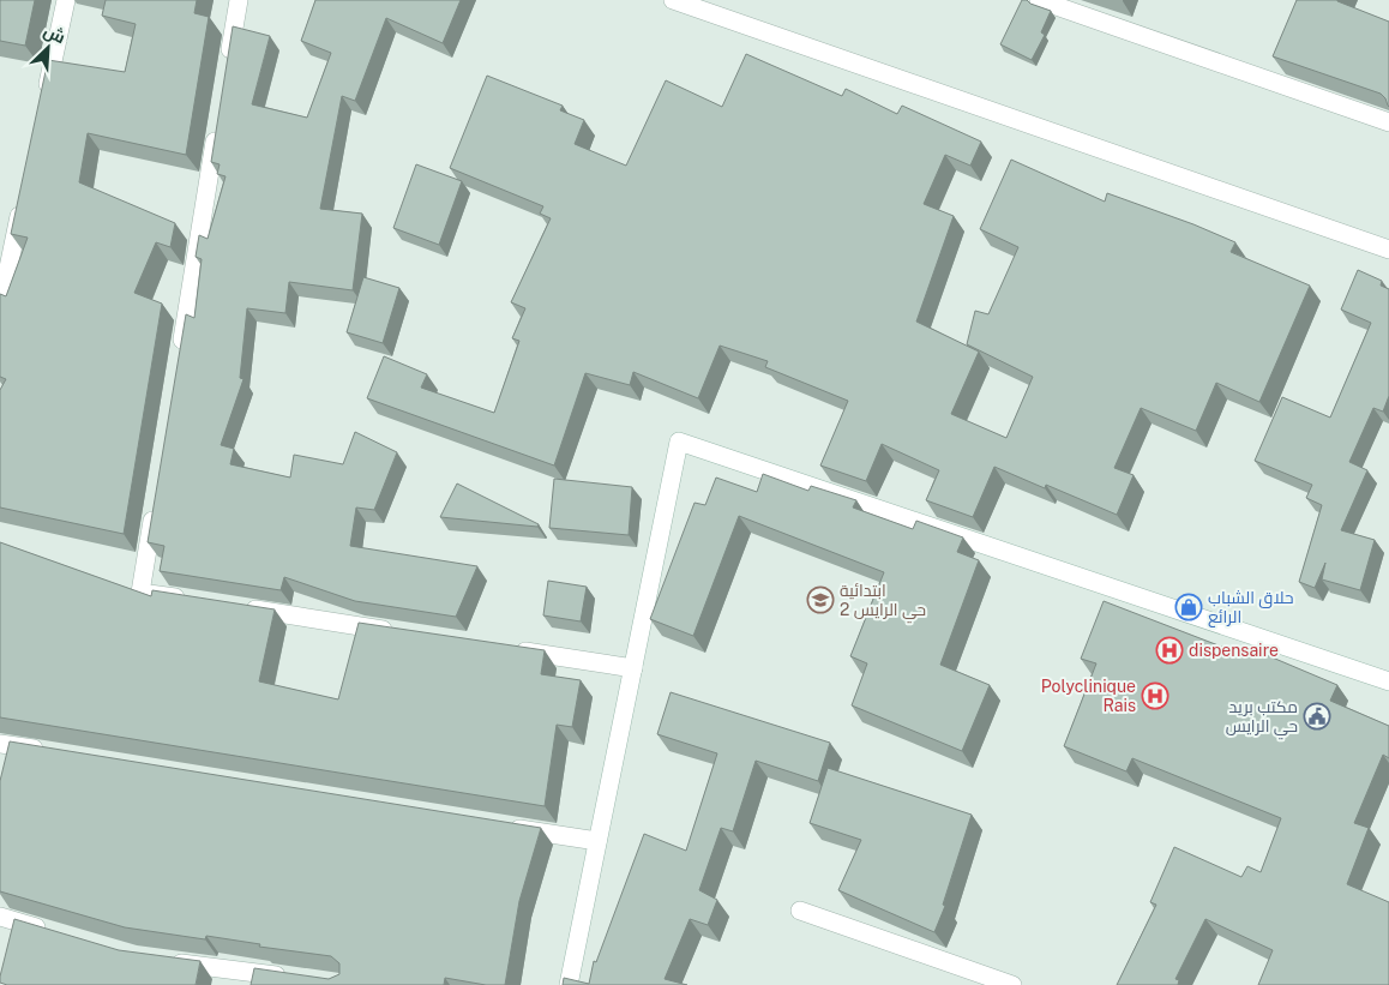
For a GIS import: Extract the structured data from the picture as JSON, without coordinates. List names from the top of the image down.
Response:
{
  "places": {
    "school or university": ["ابتدائية حي الرايس 2"],
    "shop": ["حلاق الشباب الرائع"],
    "hospital": ["dispensaire", "Polyclinique Rais"],
    "public building": ["مكتب بريد حي الرايس"]
  },
  "north": "top right"
}
